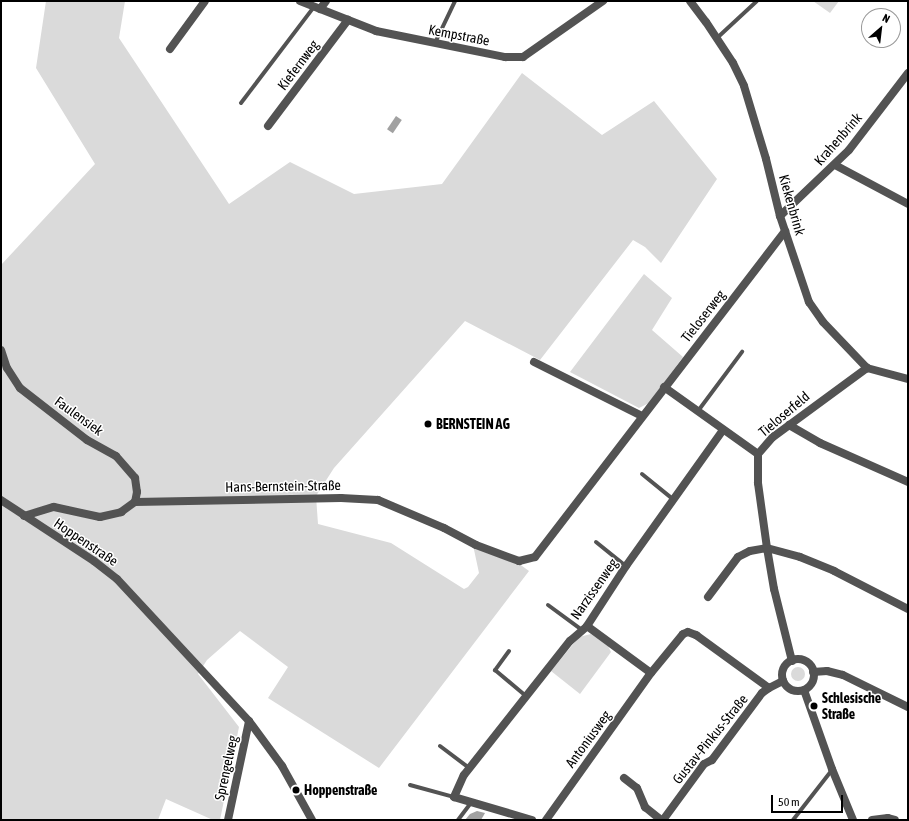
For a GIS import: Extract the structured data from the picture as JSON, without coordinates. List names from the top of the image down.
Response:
{
  "streets": {
    "street": [
      "Kempstraße",
      "Kiefernweg",
      "Krahenbrink",
      "Kiekenbrink",
      "Tieloserweg",
      "Tieloserfeld",
      "Faulensiek",
      "Hans-Bernstein-Straße",
      "Hoppenstraße",
      "Narzissenweg",
      "Antoniusweg",
      "Gustav-Pinkus-Straße",
      "Sprengelweg"
    ]
  },
  "crossings": [
    ["Kempstraße", "Kiefernweg"],
    ["Krahenbrink", "Kiekenbrink"],
    ["Kiekenbrink", "Tieloserweg"],
    ["Kiekenbrink", "Tieloserfeld"],
    ["Tieloserweg", "Hans-Bernstein-Straße"],
    ["Tieloserfeld", "Gustav-Pinkus-Straße"],
    ["Faulensiek", "Hans-Bernstein-Straße"],
    ["Hoppenstraße", "Sprengelweg"],
    ["Antoniusweg", "Gustav-Pinkus-Straße"]
  ],
  "places": ["BERNSTEIN AG", "Schlesische Straße", "Hoppenstraße"],
  "scale_bar": "50 m",
  "north": "top right"
}
